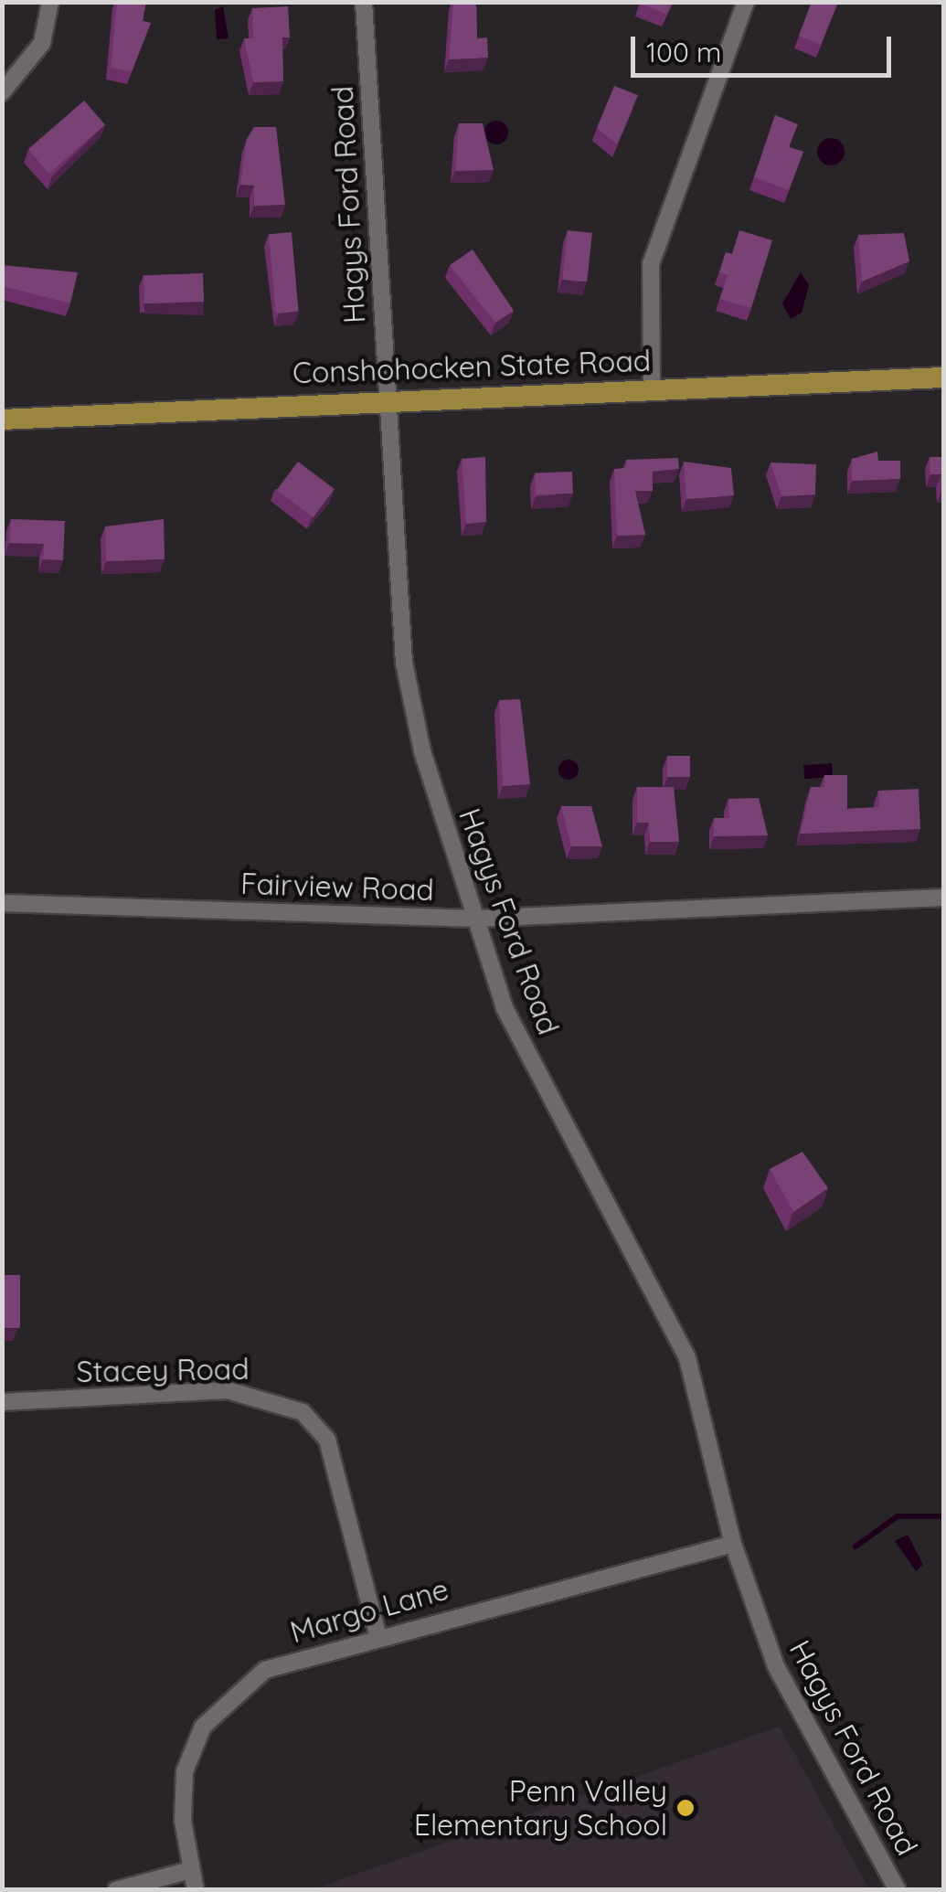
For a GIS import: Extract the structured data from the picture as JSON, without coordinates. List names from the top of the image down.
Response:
{
  "streets": {
    "main road": ["Conshohocken State Road"],
    "street": [
      "Hagys Ford Road",
      "Fairview Road",
      "Stacey Road",
      "Margo Lane"
    ]
  },
  "crossings": [
    ["Hagys Ford Road", "Conshohocken State Road"],
    ["Hagys Ford Road", "Fairview Road"],
    ["Hagys Ford Road", "Margo Lane"],
    ["Stacey Road", "Margo Lane"]
  ],
  "places": ["Penn Valley Elementary School"],
  "scale_bar": "100 m"
}
